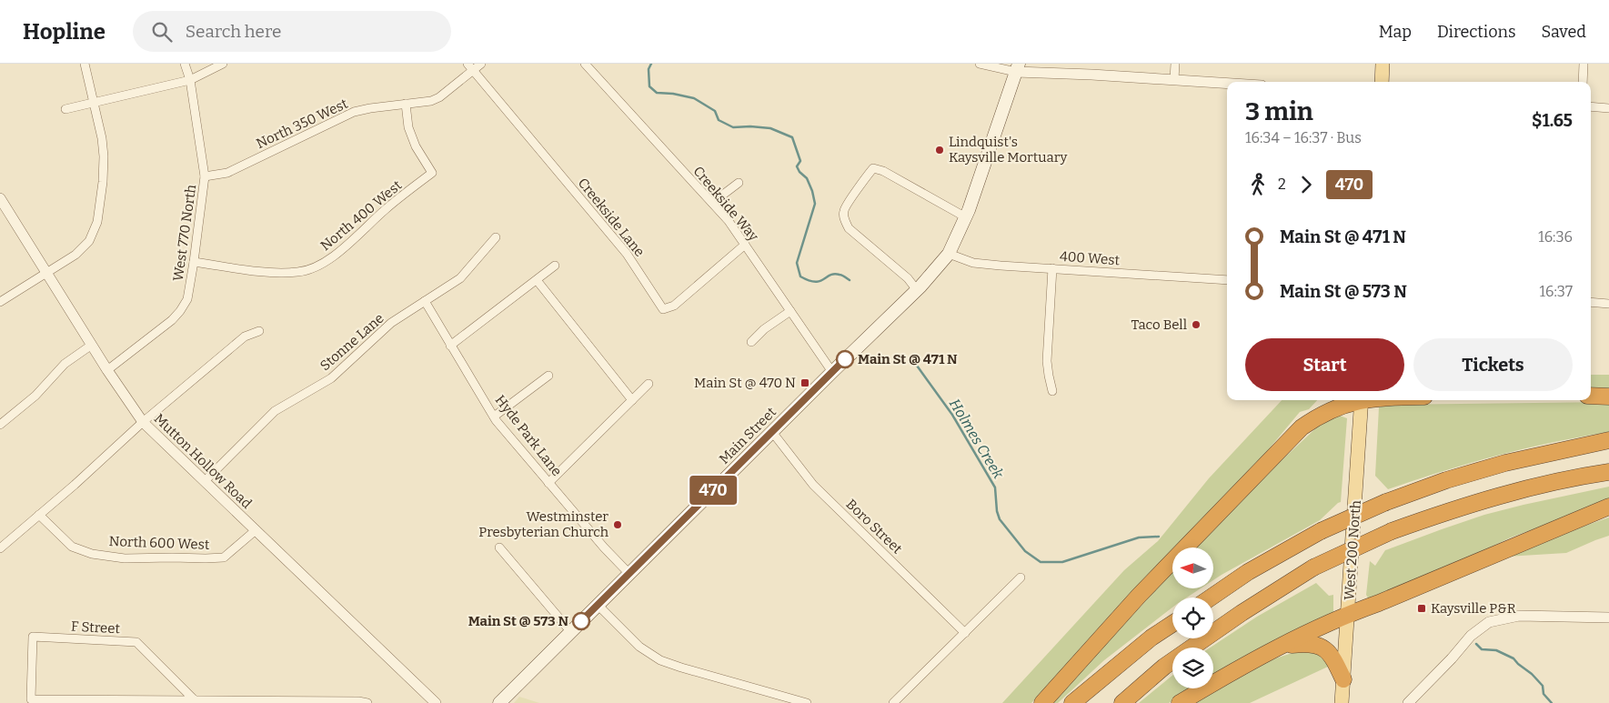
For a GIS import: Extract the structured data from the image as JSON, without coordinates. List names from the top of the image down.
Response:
{
  "streets": {
    "main road": ["Main Street", "West 200 North"],
    "street": [
      "North 350 West",
      "Creekside Way",
      "North 400 West",
      "Creekside Lane",
      "West 770 North",
      "400 West",
      "Stonne Lane",
      "Hyde Park Lane",
      "Mutton Hollow Road",
      "Boro Street",
      "North 600 West",
      "F Street"
    ]
  },
  "crossings": [
    ["North 350 West", "North 400 West"],
    ["North 350 West", "Creekside Lane"],
    ["North 350 West", "West 770 North"],
    ["Creekside Way", "Creekside Lane"],
    ["Creekside Way", "Main Street"],
    ["North 400 West", "West 770 North"],
    ["West 770 North", "Mutton Hollow Road"],
    ["400 West", "Main Street"],
    ["Stonne Lane", "Hyde Park Lane"],
    ["Stonne Lane", "Mutton Hollow Road"],
    ["Hyde Park Lane", "Main Street"],
    ["Main Street", "Boro Street"],
    ["Mutton Hollow Road", "North 600 West"]
  ],
  "water": ["Holmes Creek"],
  "places": {
    "other": [
      "Lindquist's Kaysville Mortuary",
      "Taco Bell",
      "Main St @ 471 N",
      "Westminster Presbyterian Church",
      "Main St @ 573 N"
    ],
    "transit": ["Main St @ 470 N", "Kaysville P&R"]
  },
  "lines": ["bus line 470"],
  "north": "left",
  "page": {
    "header": "Hopline",
    "search": "Search here",
    "nav": ["Map", "Directions", "Saved"],
    "on_map": "470",
    "heading": ["3 min", "16:34 – 16:37 · Bus", "$1.65"],
    "legs": ["2", "470"],
    "list": [
      {
        "name": "Main St @ 471 N",
        "value": "16:36"
      },
      {
        "name": "Main St @ 573 N",
        "value": "16:37"
      }
    ],
    "buttons": ["Start", "Tickets"]
  }
}
